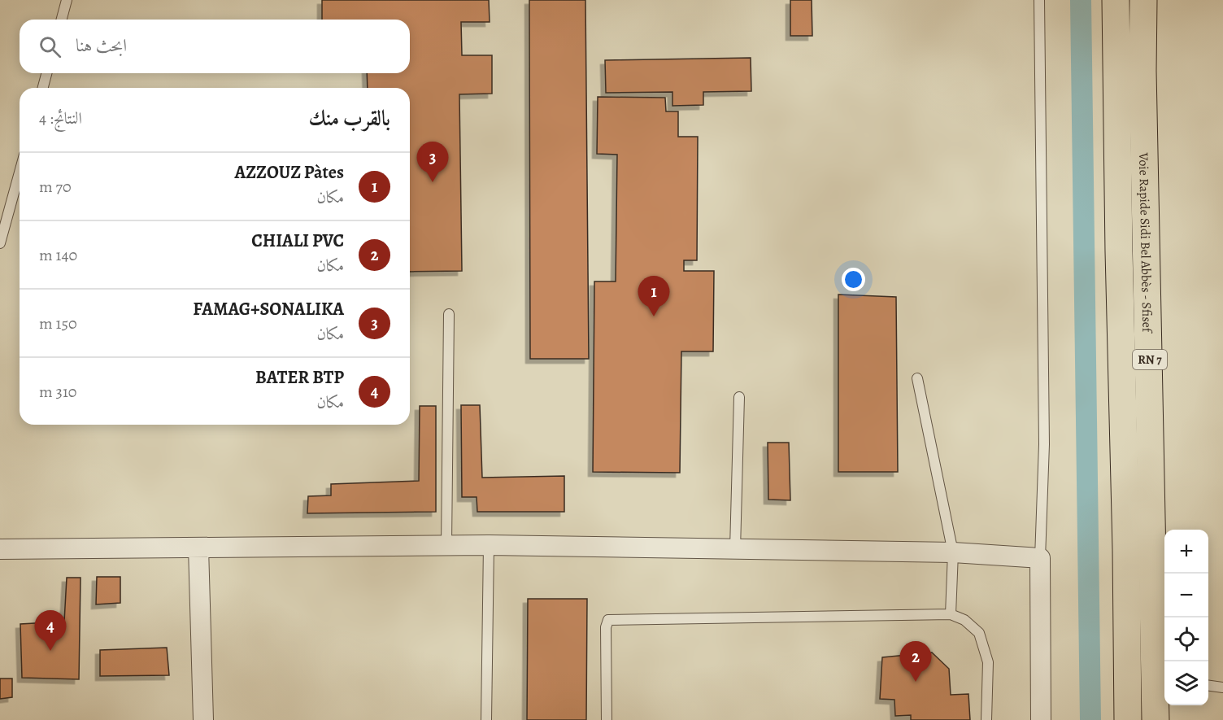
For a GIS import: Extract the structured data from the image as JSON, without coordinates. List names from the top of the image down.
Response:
{
  "streets": {
    "highway": ["Voie Rapide Sidi Bel Abbès - Sfisef", "RN 7"]
  },
  "page": {
    "search": "ابحث هنا",
    "heading": ["بالقرب منك", "النتائج: 4"],
    "pins": [
      "3",
      "1",
      "4",
      "2"
    ],
    "list": [
      {
        "mark": "1",
        "name": "AZZOUZ Pàtes",
        "note": "مكان",
        "value": "70 m"
      },
      {
        "mark": "2",
        "name": "CHIALI PVC",
        "note": "مكان",
        "value": "140 m"
      },
      {
        "mark": "3",
        "name": "FAMAG+SONALIKA",
        "note": "مكان",
        "value": "150 m"
      },
      {
        "mark": "4",
        "name": "BATER BTP",
        "note": "مكان",
        "value": "310 m"
      }
    ],
    "map_buttons": ["+", "−"]
  }
}
